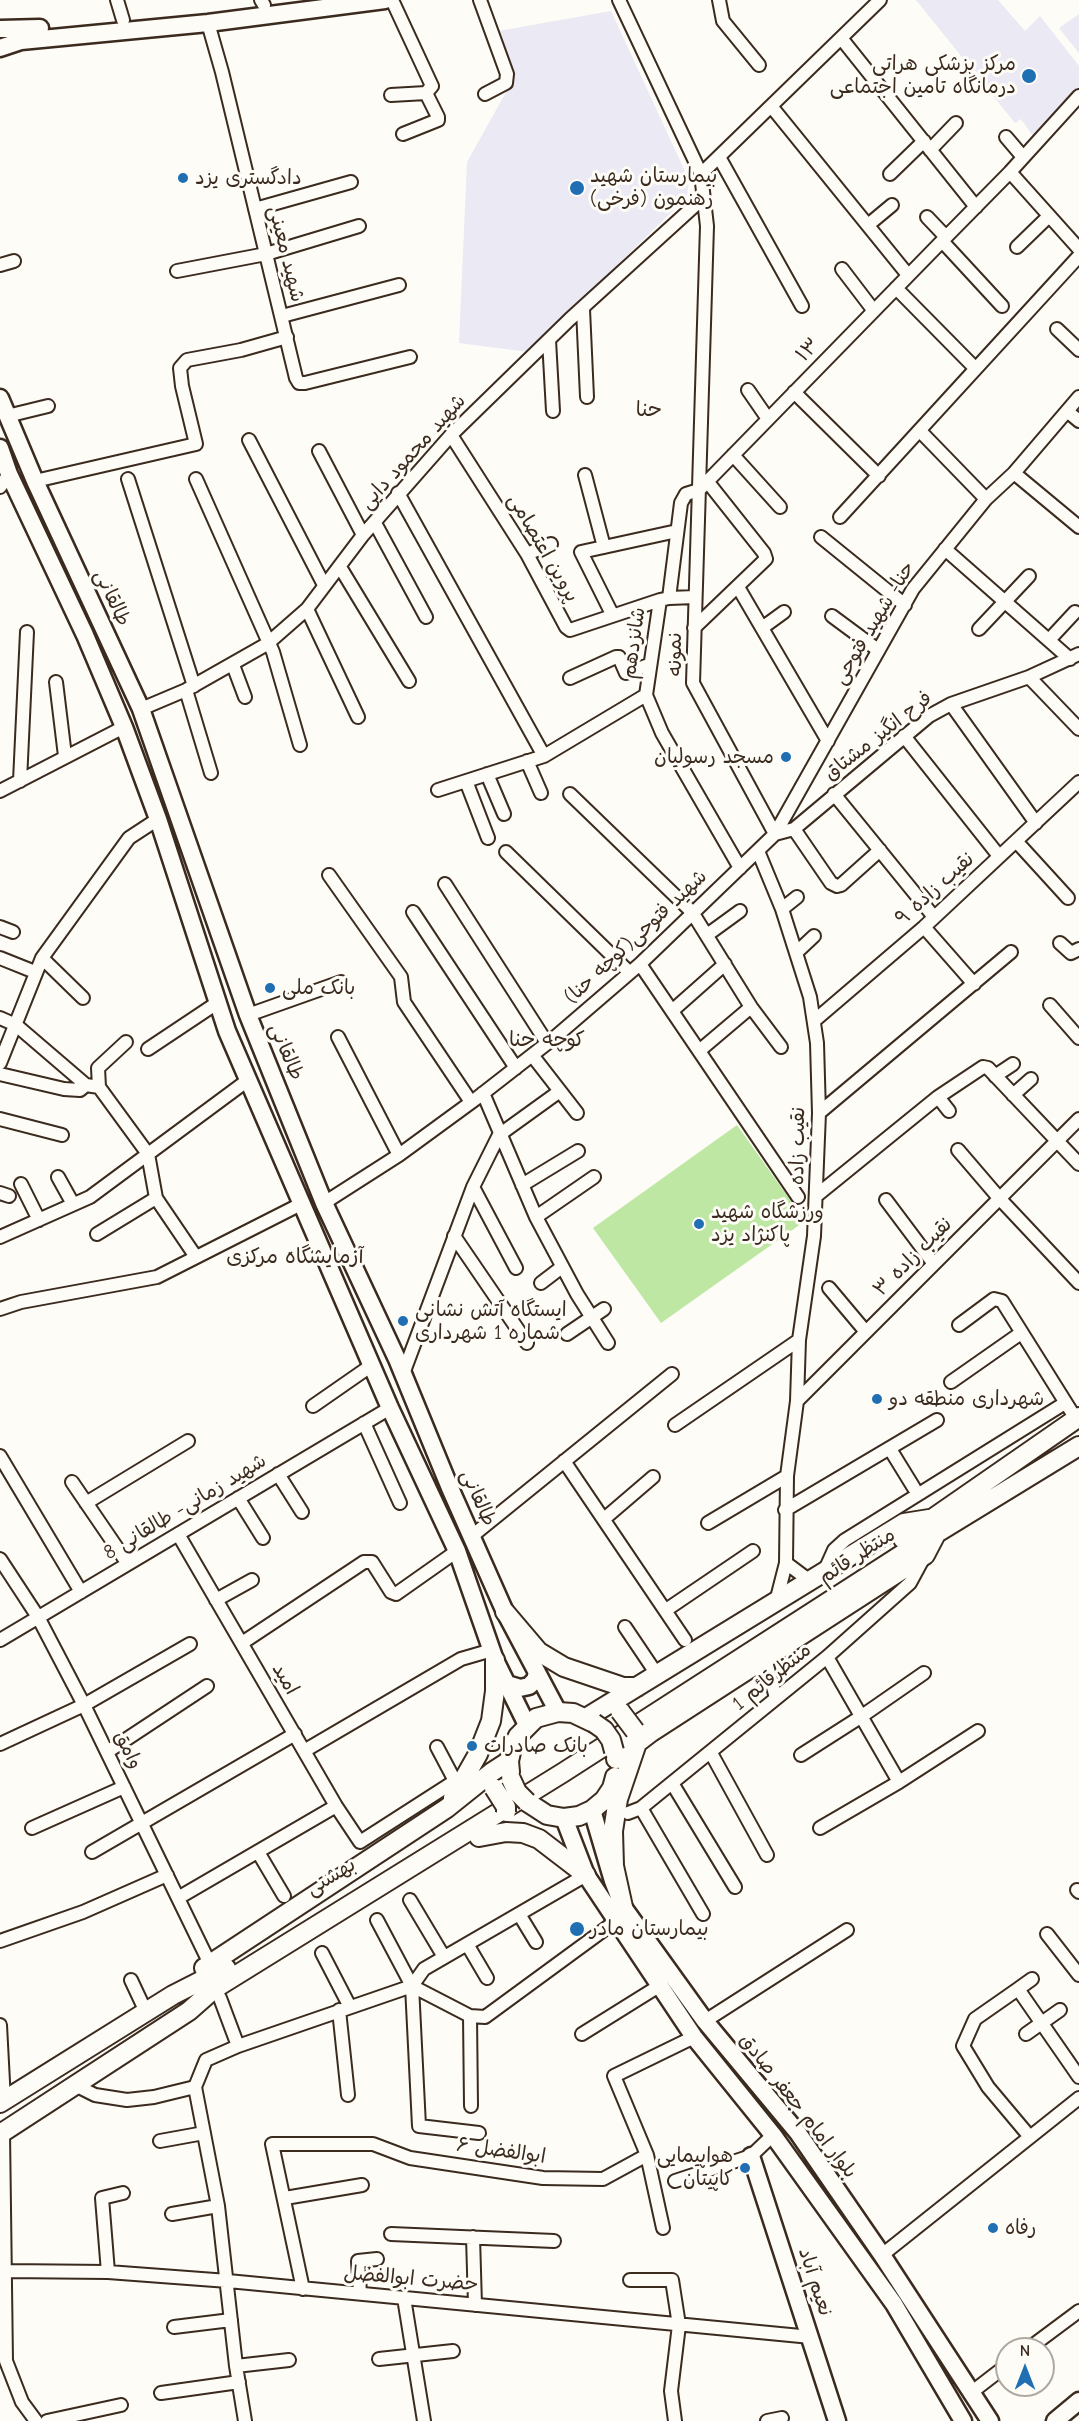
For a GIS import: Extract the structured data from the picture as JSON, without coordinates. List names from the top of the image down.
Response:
{
  "streets": {
    "main road": [
      "طالقانی",
      "منتظر قائم",
      "بهشتی",
      "بلوار امام جعفر صادق",
      "نعیم آباد"
    ],
    "street": [
      "شهید معینی",
      "۱۳",
      "شهید محمود دایی",
      "پروین اعتصامی",
      "حنا- شهید فتوحی",
      "شانزدهم",
      "نمونه",
      "فرح انگیز مشتاق",
      "نقیب زاده ۹",
      "(کوچه حنا)شهید فتوحی",
      "نقیب زاده",
      "نقیب زاده ۳",
      "شهید زمانی- طالقانی 8",
      "منتظرقائم 1",
      "امید",
      "وامق",
      "ابوالفضل ۶",
      "حضرت ابوالفضل"
    ]
  },
  "crossings": [
    ["۱۳", "شانزدهم"],
    ["۱۳", "نمونه"],
    ["شهید محمود دایی", "پروین اعتصامی"],
    ["شهید محمود دایی", "طالقانی"],
    ["شهید محمود دایی", "نمونه"],
    ["پروین اعتصامی", "شانزدهم"],
    ["پروین اعتصامی", "نمونه"],
    ["طالقانی", "(کوچه حنا)شهید فتوحی"],
    ["طالقانی", "شهید زمانی- طالقانی 8"],
    ["طالقانی", "بلوار امام جعفر صادق"],
    ["حنا- شهید فتوحی", "نمونه"],
    ["حنا- شهید فتوحی", "فرح انگیز مشتاق"],
    ["حنا- شهید فتوحی", "(کوچه حنا)شهید فتوحی"],
    ["شانزدهم", "نمونه"],
    ["شانزدهم", "(کوچه حنا)شهید فتوحی"],
    ["نمونه", "فرح انگیز مشتاق"],
    ["نمونه", "(کوچه حنا)شهید فتوحی"],
    ["فرح انگیز مشتاق", "(کوچه حنا)شهید فتوحی"],
    ["نقیب زاده ۹", "نقیب زاده"],
    ["(کوچه حنا)شهید فتوحی", "نقیب زاده"],
    ["نقیب زاده", "نقیب زاده ۳"],
    ["شهید زمانی- طالقانی 8", "امید"],
    ["شهید زمانی- طالقانی 8", "وامق"],
    ["منتظر قائم", "بهشتی"],
    ["حضرت ابوالفضل", "نعیم آباد"]
  ],
  "districts": ["حنا", "کوچه حنا", "آزمایشگاه مرکزی"],
  "places": [
    "مرکز پزشکی هراتی درمانگاه تامین اجتماعی",
    "دادگستری یزد",
    "بیمارستان شهید رهنمون (فرخی)",
    "مسجد رسولیان",
    "بانک ملی",
    "ورزشگاه شهید پاکنژاد یزد",
    "ایستگاه آتش نشانی شماره 1 شهرداری",
    "شهرداری منطقه دو",
    "بانک صادرات",
    "بیمارستان مادر",
    "هواپیمایی کاپیتان",
    "رفاه"
  ],
  "north": "top"
}
